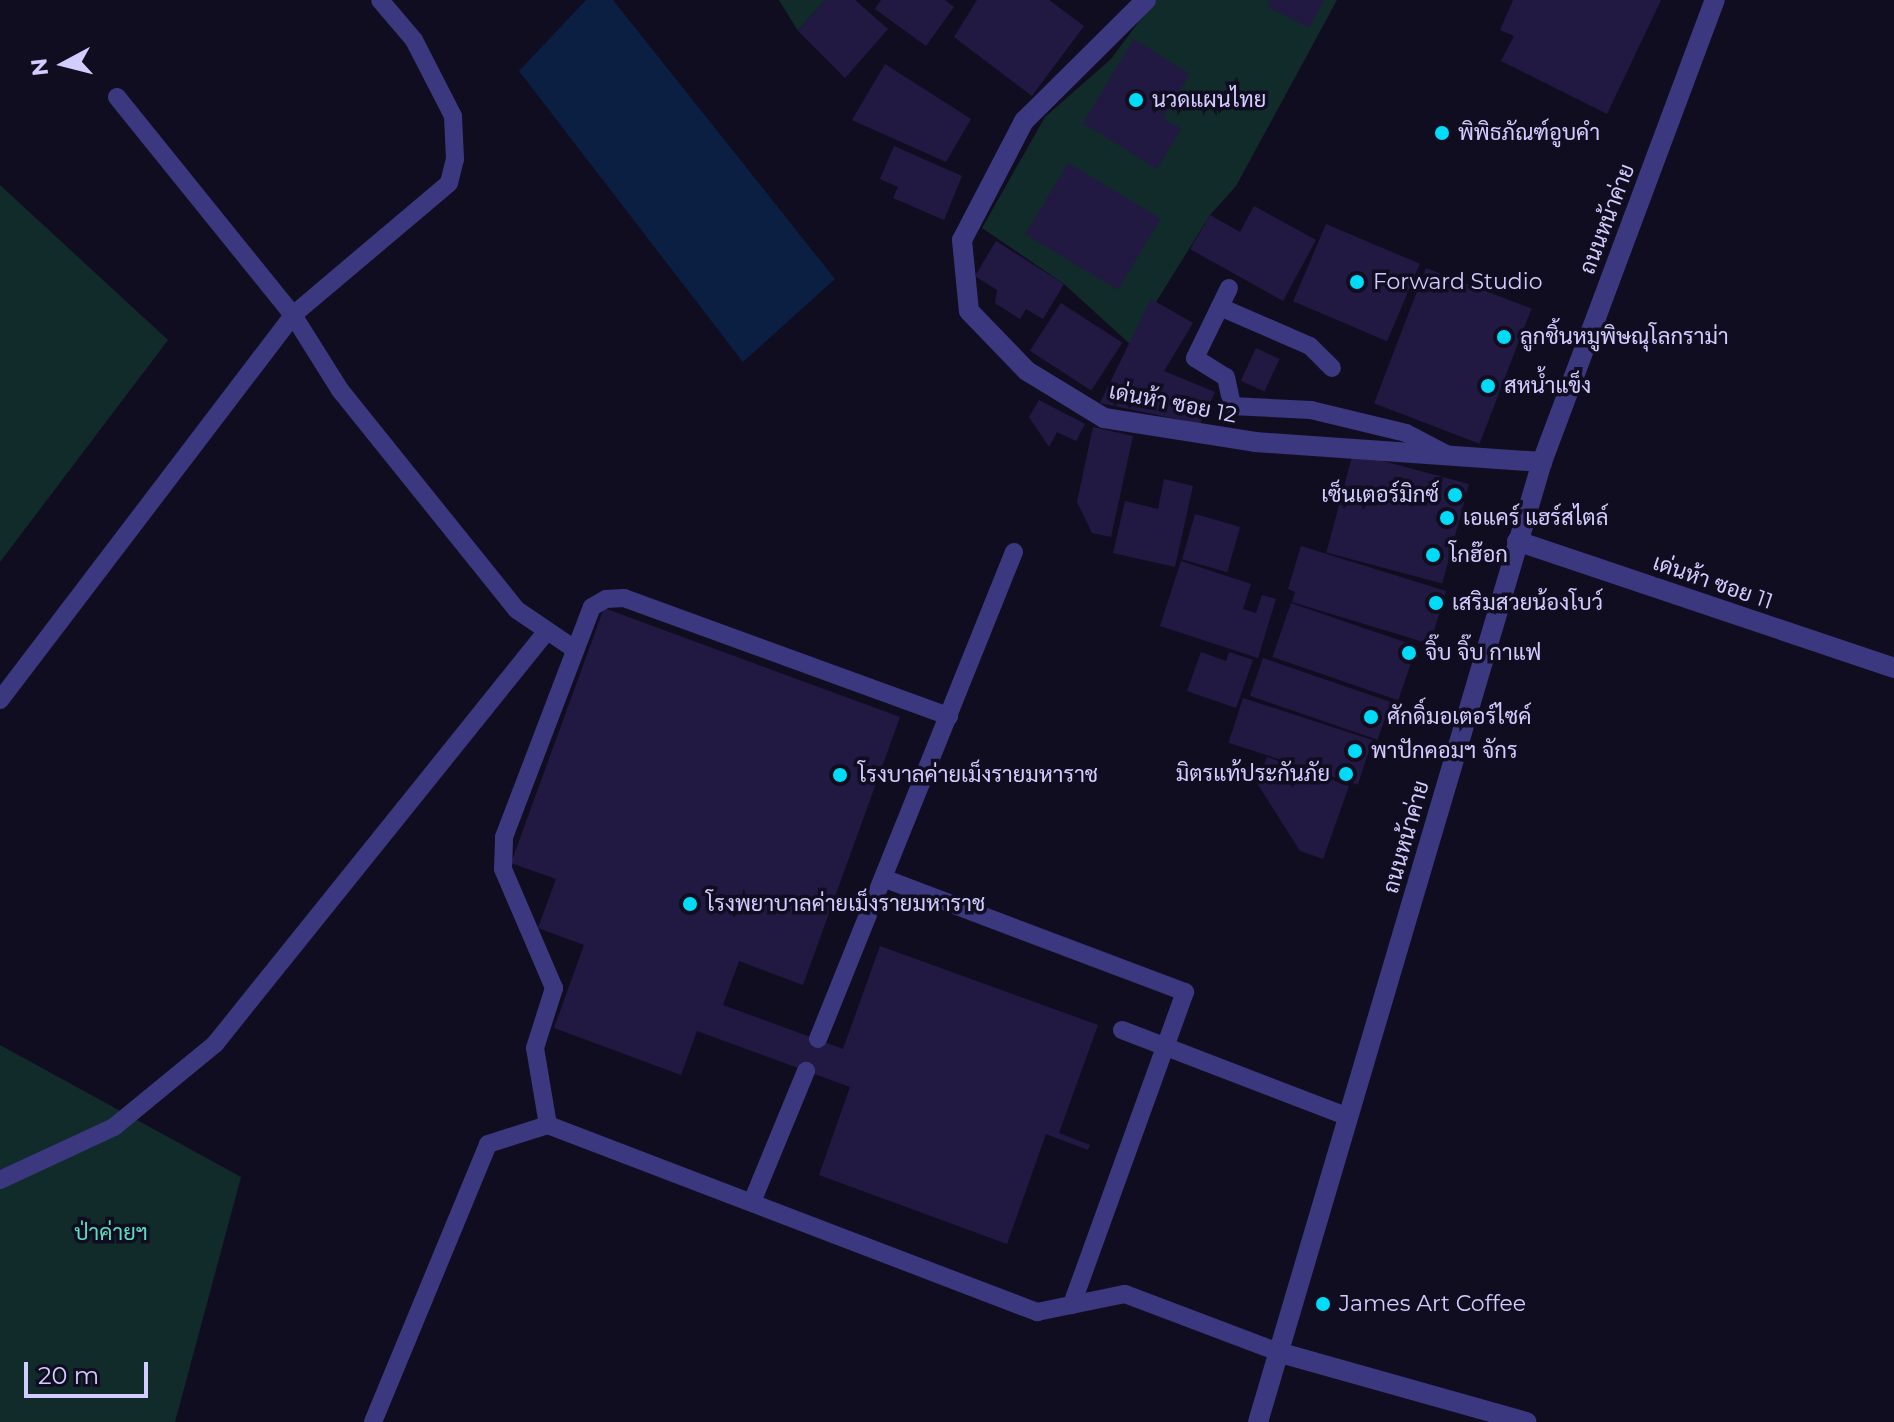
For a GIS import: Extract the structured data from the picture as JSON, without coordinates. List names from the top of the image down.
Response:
{
  "streets": {
    "street": ["ถนนหน้าค่าย", "เด่นห้า ซอย 12", "เด่นห้า ซอย 11"]
  },
  "crossings": [
    ["ถนนหน้าค่าย", "เด่นห้า ซอย 12"],
    ["ถนนหน้าค่าย", "เด่นห้า ซอย 11"]
  ],
  "parks": ["ป่าค่ายฯ"],
  "places": [
    "นวดแผนไทย",
    "พิพิธภัณฑ์อูบคำ",
    "Forward Studio",
    "ลูกชิ้นหมูพิษณุโลกราม่า",
    "สหน้ำแข็ง",
    "เซ็นเตอร์มิกซ์",
    "เอแคร์ แฮร์สไตล์",
    "โกฮ๊อก",
    "เสริมสวยน้องโบว์",
    "จิ๊บ จิ๊บ กาแฟ",
    "ศักดิ์มอเตอร์ไซค์",
    "พาปักคอมฯ จักร",
    "มิตรแท้ประกันภัย",
    "โรงบาลค่ายเม็งรายมหาราช",
    "โรงพยาบาลค่ายเม็งรายมหาราช",
    "James Art Coffee"
  ],
  "scale_bar": "20 m",
  "north": "left"
}
